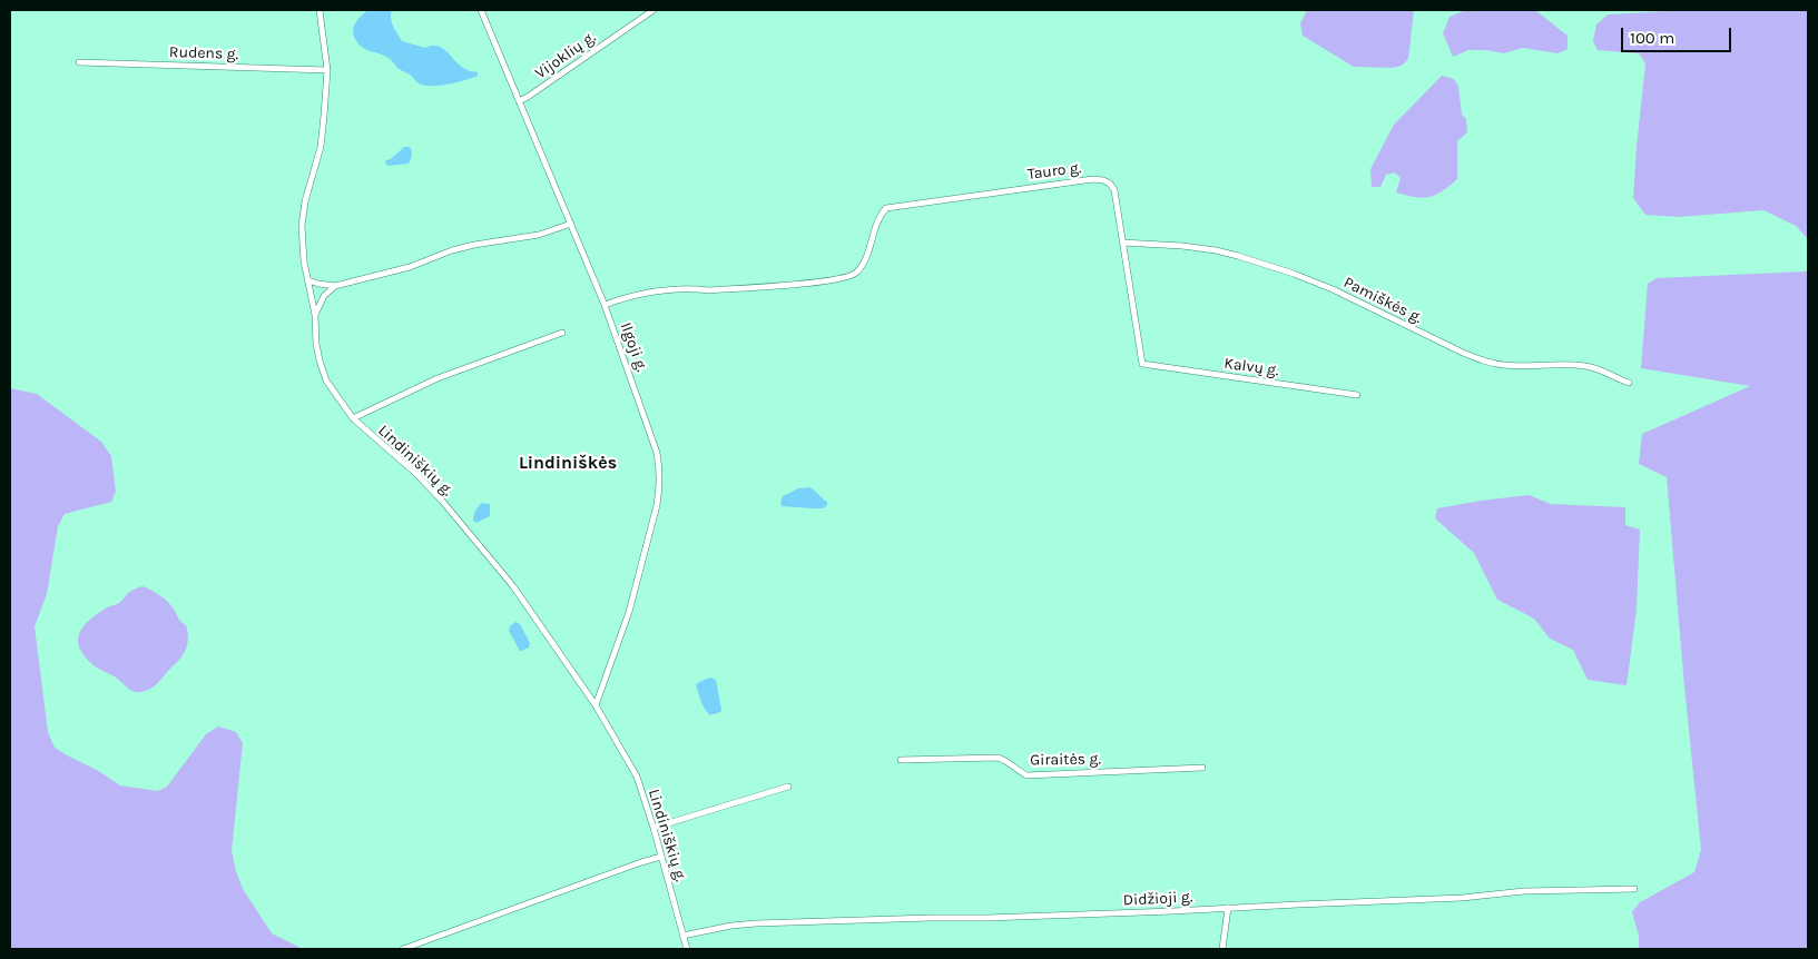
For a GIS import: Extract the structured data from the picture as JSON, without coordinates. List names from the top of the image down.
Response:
{
  "streets": {
    "street": [
      "Rudens g.",
      "Vijoklių g.",
      "Tauro g.",
      "Pamiškės g.",
      "Ilgoji g.",
      "Kalvų g.",
      "Lindiniškių g.",
      "Giraitės g.",
      "Didžioji g."
    ]
  },
  "crossings": [
    ["Rudens g.", "Lindiniškių g."],
    ["Vijoklių g.", "Ilgoji g."],
    ["Tauro g.", "Pamiškės g."],
    ["Tauro g.", "Ilgoji g."],
    ["Tauro g.", "Kalvų g."],
    ["Ilgoji g.", "Lindiniškių g."],
    ["Lindiniškių g.", "Didžioji g."]
  ],
  "districts": ["Lindiniškės"],
  "scale_bar": "100 m"
}
